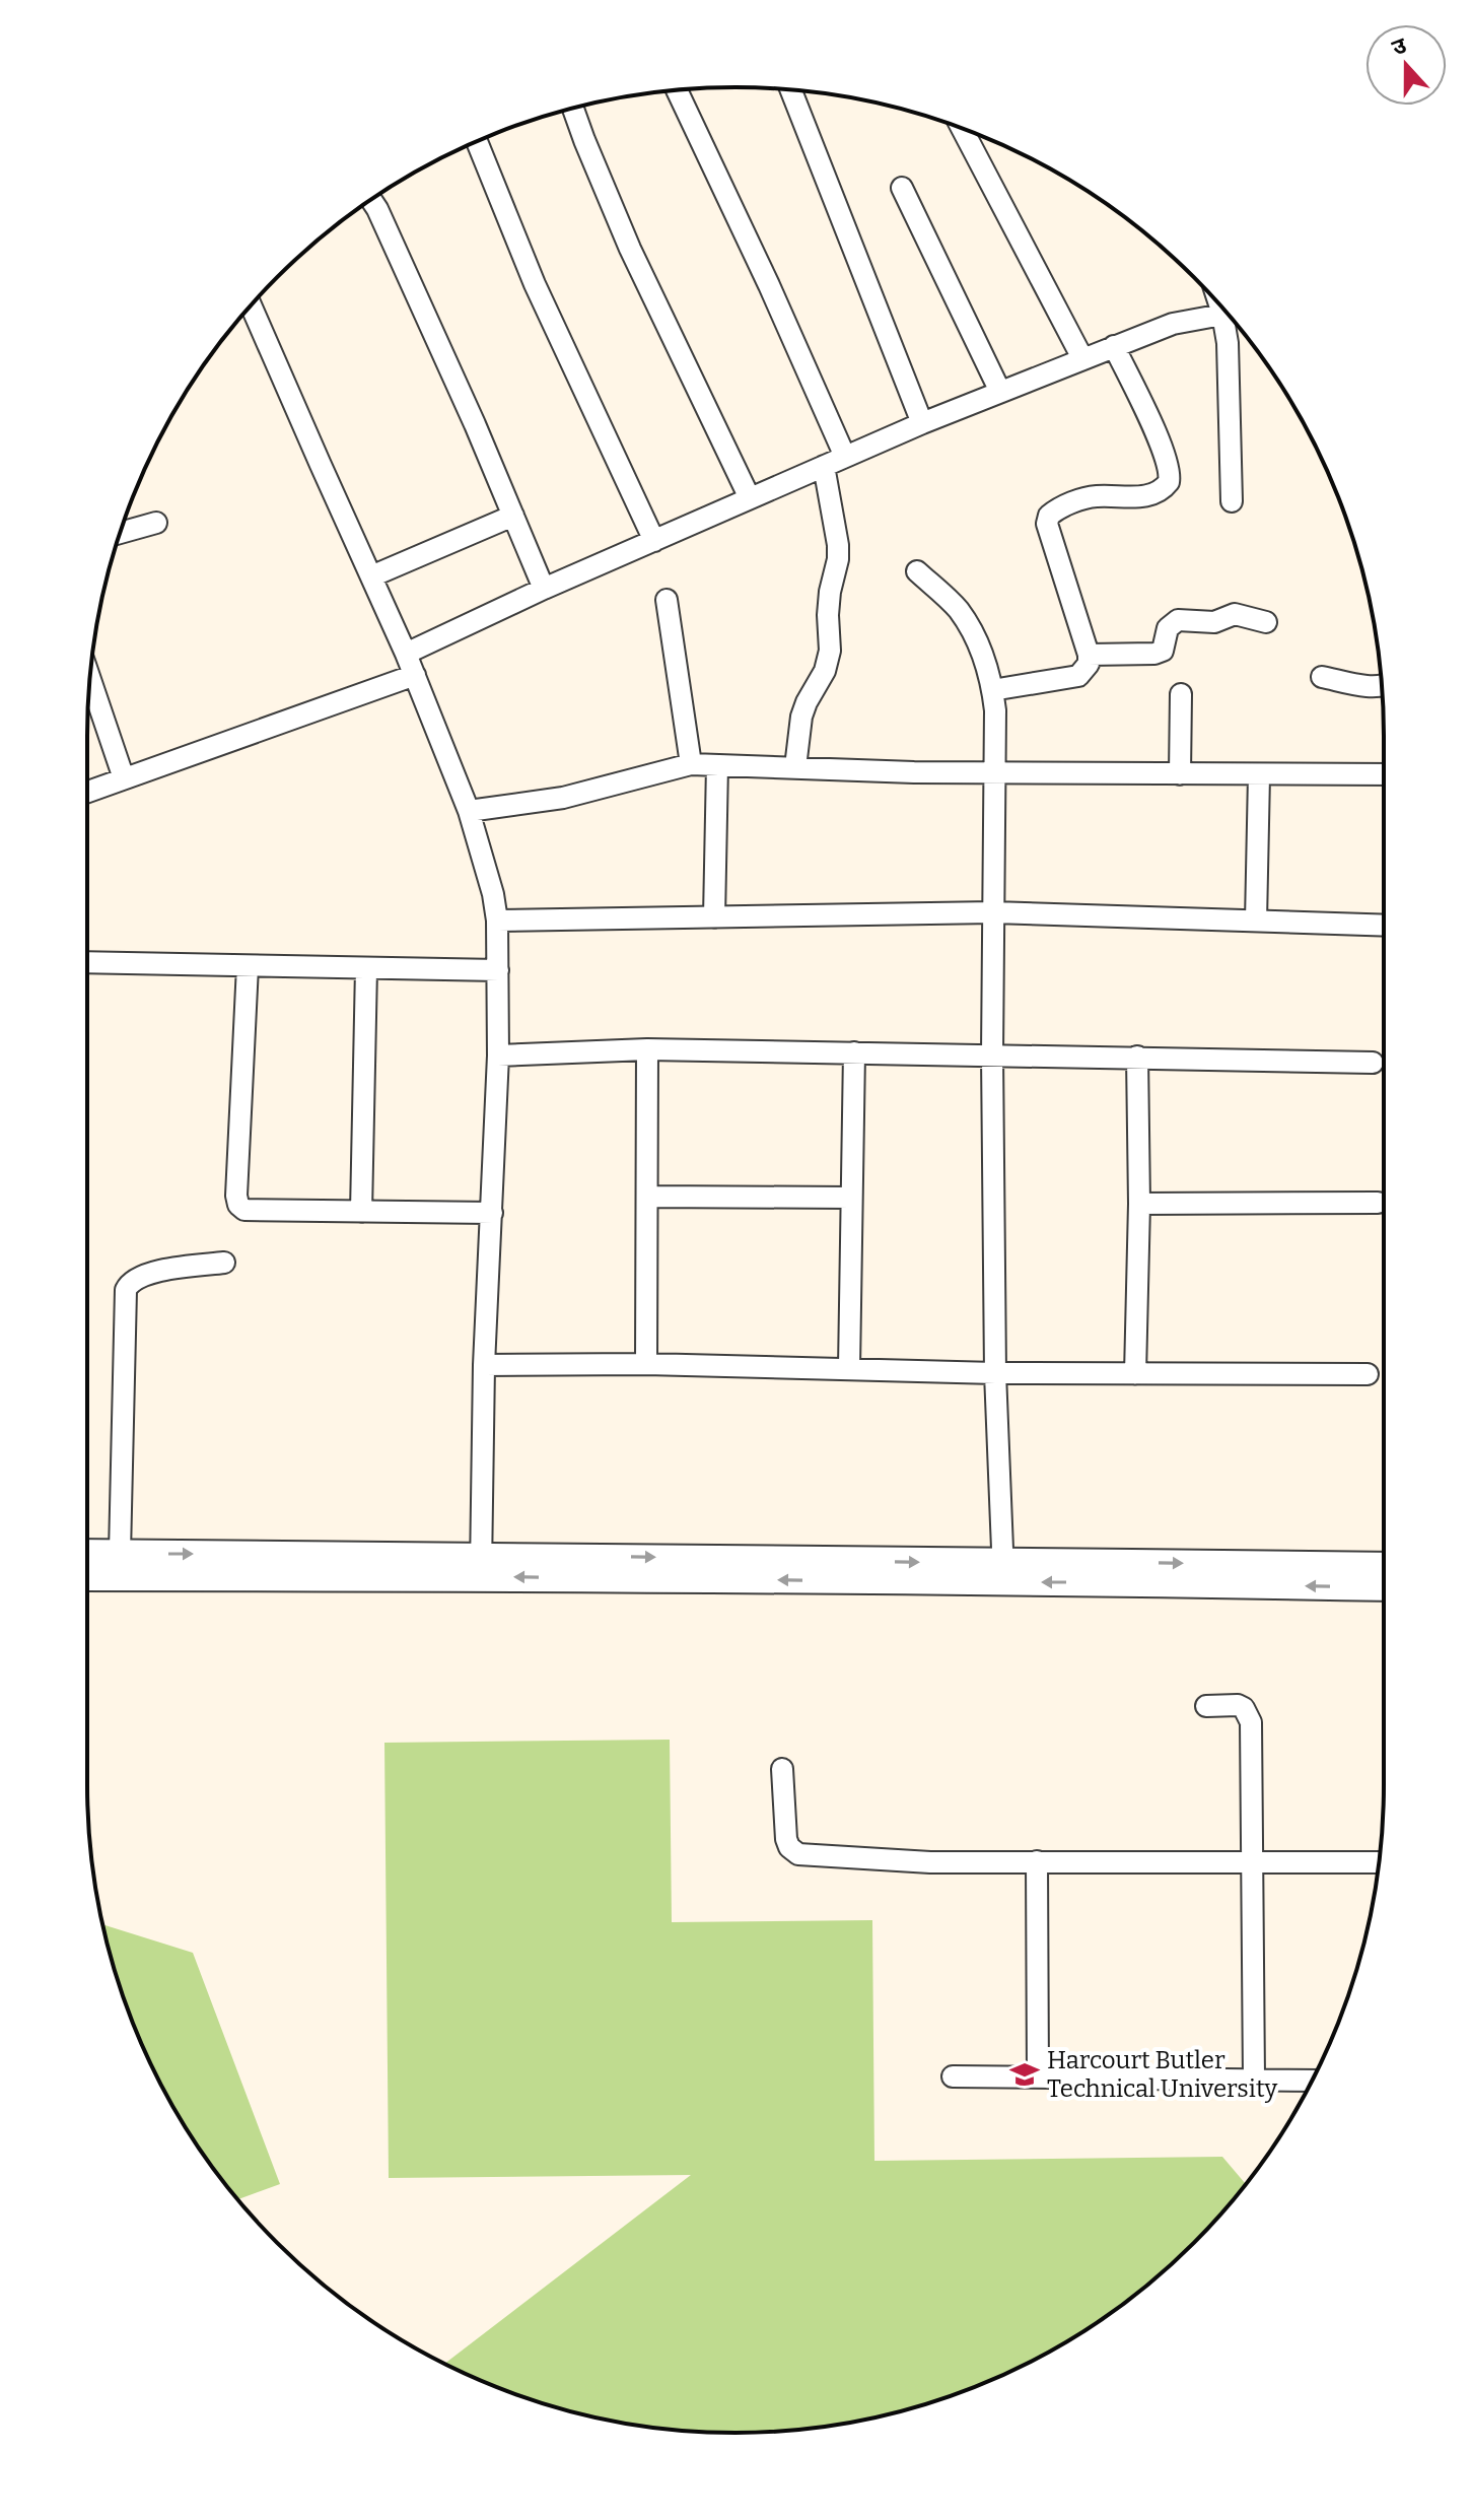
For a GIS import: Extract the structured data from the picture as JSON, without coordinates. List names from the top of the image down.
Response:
{
  "places": {
    "school or university": ["Harcourt Butler Technical University"]
  },
  "north": "top"
}
